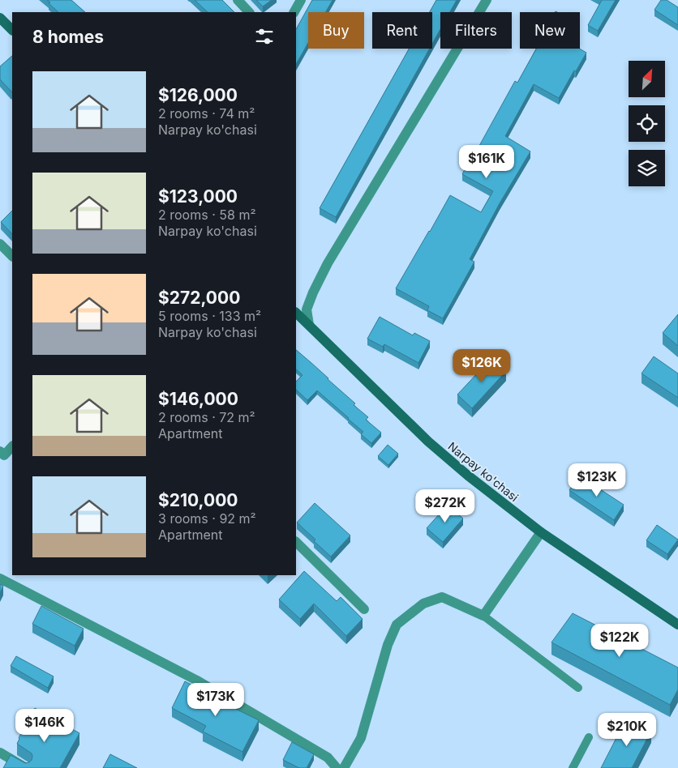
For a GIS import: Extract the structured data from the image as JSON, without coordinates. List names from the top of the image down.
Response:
{
  "streets": {
    "street": ["Narpay ko'chasi"]
  },
  "north": "top right",
  "page": {
    "chip": [
      "Buy",
      "Rent",
      "Filters",
      "New"
    ],
    "heading": "8 homes",
    "list": [
      {
        "name": "$126,000",
        "note": "2 rooms · 74 m² · Narpay ko'chasi"
      },
      {
        "name": "$123,000",
        "note": "2 rooms · 58 m² · Narpay ko'chasi"
      },
      {
        "name": "$272,000",
        "note": "5 rooms · 133 m² · Narpay ko'chasi"
      },
      {
        "name": "$146,000",
        "note": "2 rooms · 72 m² · Apartment"
      },
      {
        "name": "$210,000",
        "note": "3 rooms · 92 m² · Apartment"
      }
    ],
    "price": [
      "$161K",
      "$126K",
      "$123K",
      "$272K",
      "$122K",
      "$173K",
      "$146K",
      "$210K"
    ]
  }
}
